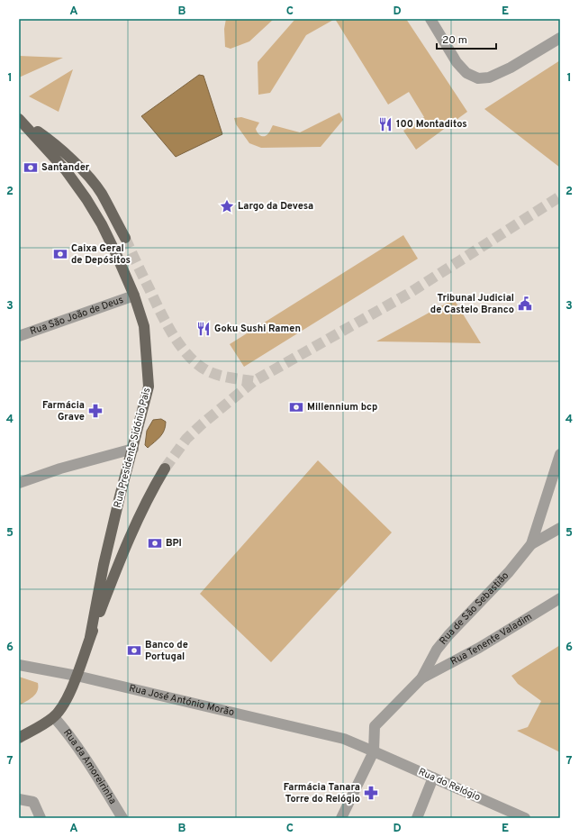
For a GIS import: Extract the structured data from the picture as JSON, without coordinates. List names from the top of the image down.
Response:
{
  "streets": {
    "main road": ["Rua Presidente Sidónio Pais"],
    "street": [
      "Rua São João de Deus",
      "Rua de São Sebastião",
      "Rua Tenente Valadim",
      "Rua José António Morão",
      "Rua da Amoreirinha",
      "Rua do Relógio"
    ]
  },
  "crossings": [
    ["Rua São João de Deus", "Rua Presidente Sidónio Pais"],
    ["Rua de São Sebastião", "Rua Tenente Valadim"],
    ["Rua de São Sebastião", "Rua José António Morão"],
    ["Rua de São Sebastião", "Rua do Relógio"],
    ["Rua José António Morão", "Rua do Relógio"]
  ],
  "places": {
    "restaurant": ["100 Montaditos", "Goku Sushi Ramen"],
    "bank": [
      "Santander",
      "Caixa Geral de Depósitos",
      "Millennium bcp",
      "BPI",
      "Banco de Portugal"
    ],
    "place": ["Largo da Devesa"],
    "public building": ["Tribunal Judicial de Castelo Branco"],
    "pharmacy": ["Farmácia Grave", "Farmácia Tanara Torre do Relógio"]
  },
  "scale_bar": "20 m",
  "grid": {
    "columns": [
      "A",
      "B",
      "C",
      "D",
      "E"
    ],
    "rows": [
      "1",
      "2",
      "3",
      "4",
      "5",
      "6",
      "7"
    ]
  }
}
